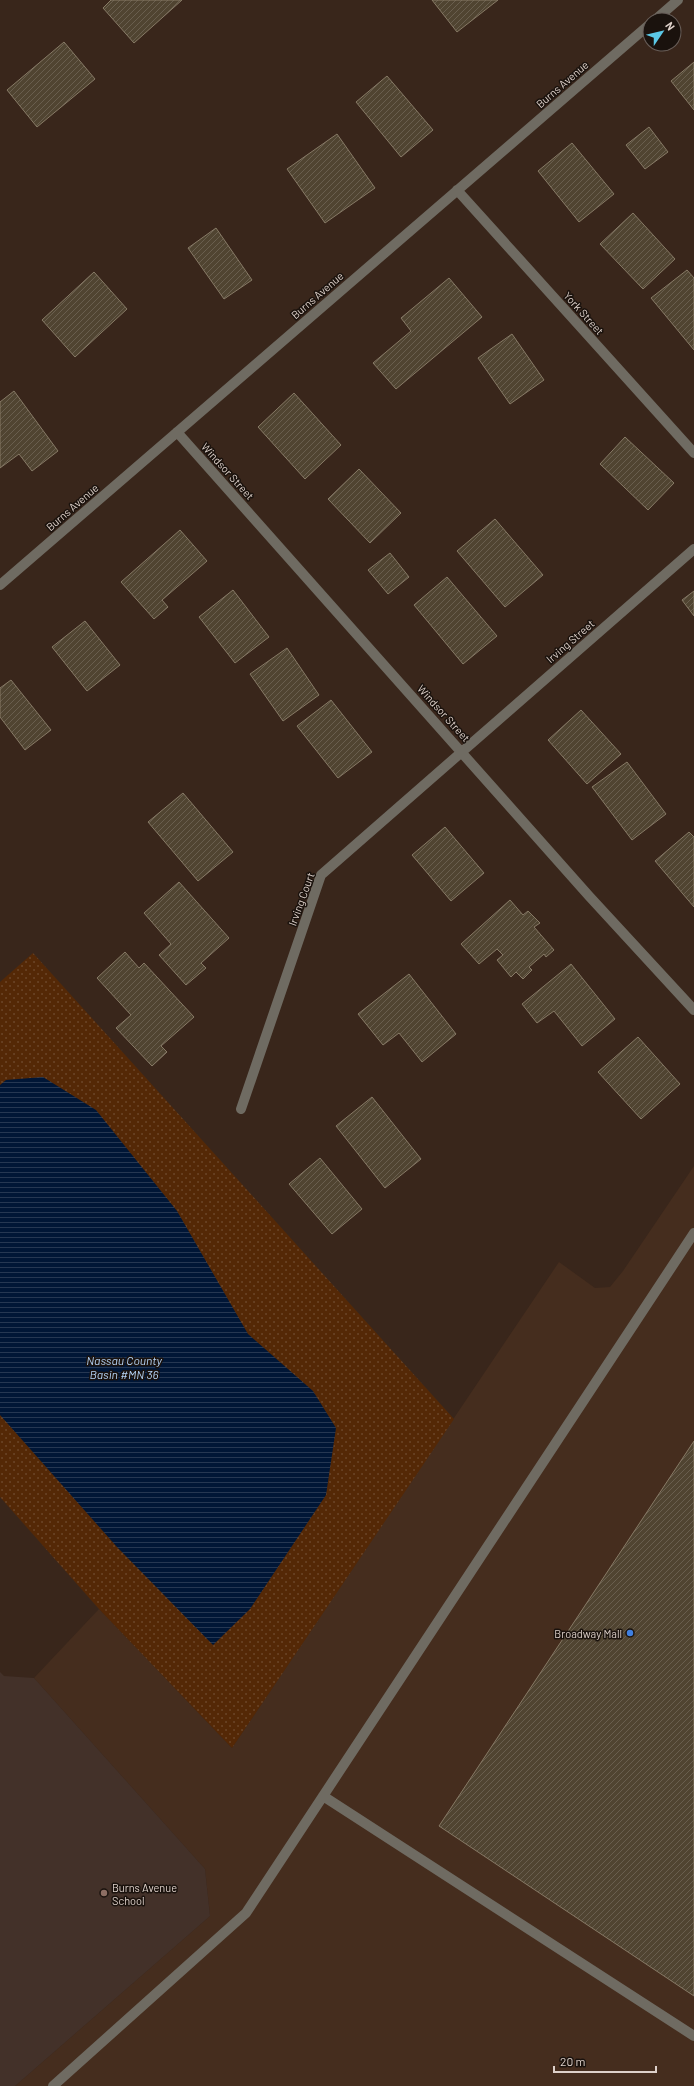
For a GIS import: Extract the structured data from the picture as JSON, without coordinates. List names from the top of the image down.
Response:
{
  "streets": {
    "street": [
      "Burns Avenue",
      "York Street",
      "Windsor Street",
      "Irving Street",
      "Irving Court"
    ]
  },
  "crossings": [
    ["Burns Avenue", "York Street"],
    ["Burns Avenue", "Windsor Street"],
    ["Windsor Street", "Irving Street"],
    ["Windsor Street", "Irving Court"],
    ["Irving Street", "Irving Court"]
  ],
  "water": ["Nassau County Basin #MN 36"],
  "places": ["Broadway Mall", "Burns Avenue School"],
  "scale_bar": "20 m",
  "north": "top right"
}
